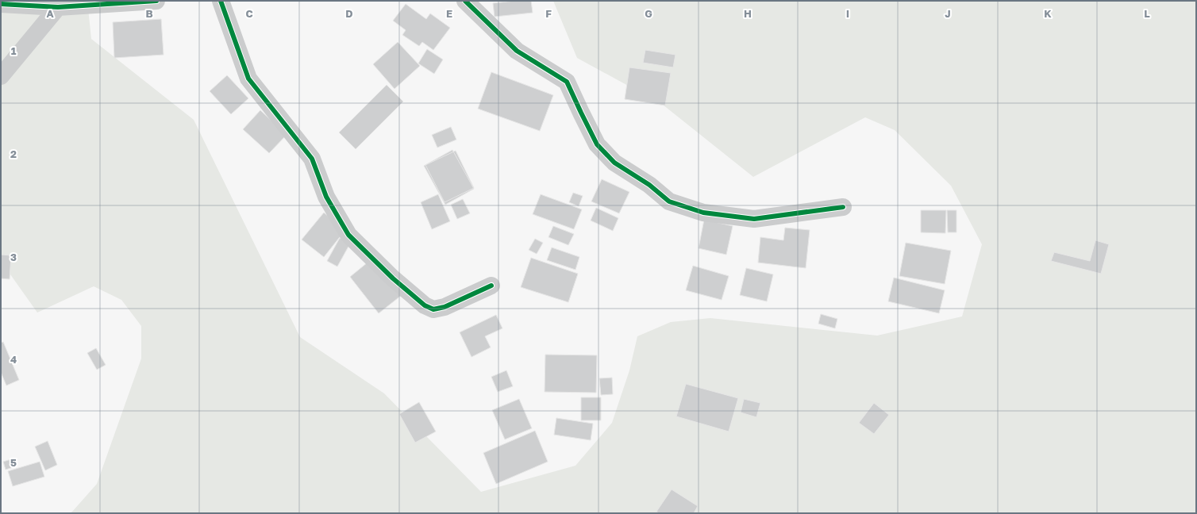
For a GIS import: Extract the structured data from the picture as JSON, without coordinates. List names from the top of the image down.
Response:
{
  "grid": {
    "columns": [
      "A",
      "B",
      "C",
      "D",
      "E",
      "F",
      "G",
      "H",
      "I",
      "J",
      "K",
      "L"
    ],
    "rows": [
      "1",
      "2",
      "3",
      "4",
      "5"
    ]
  }
}
